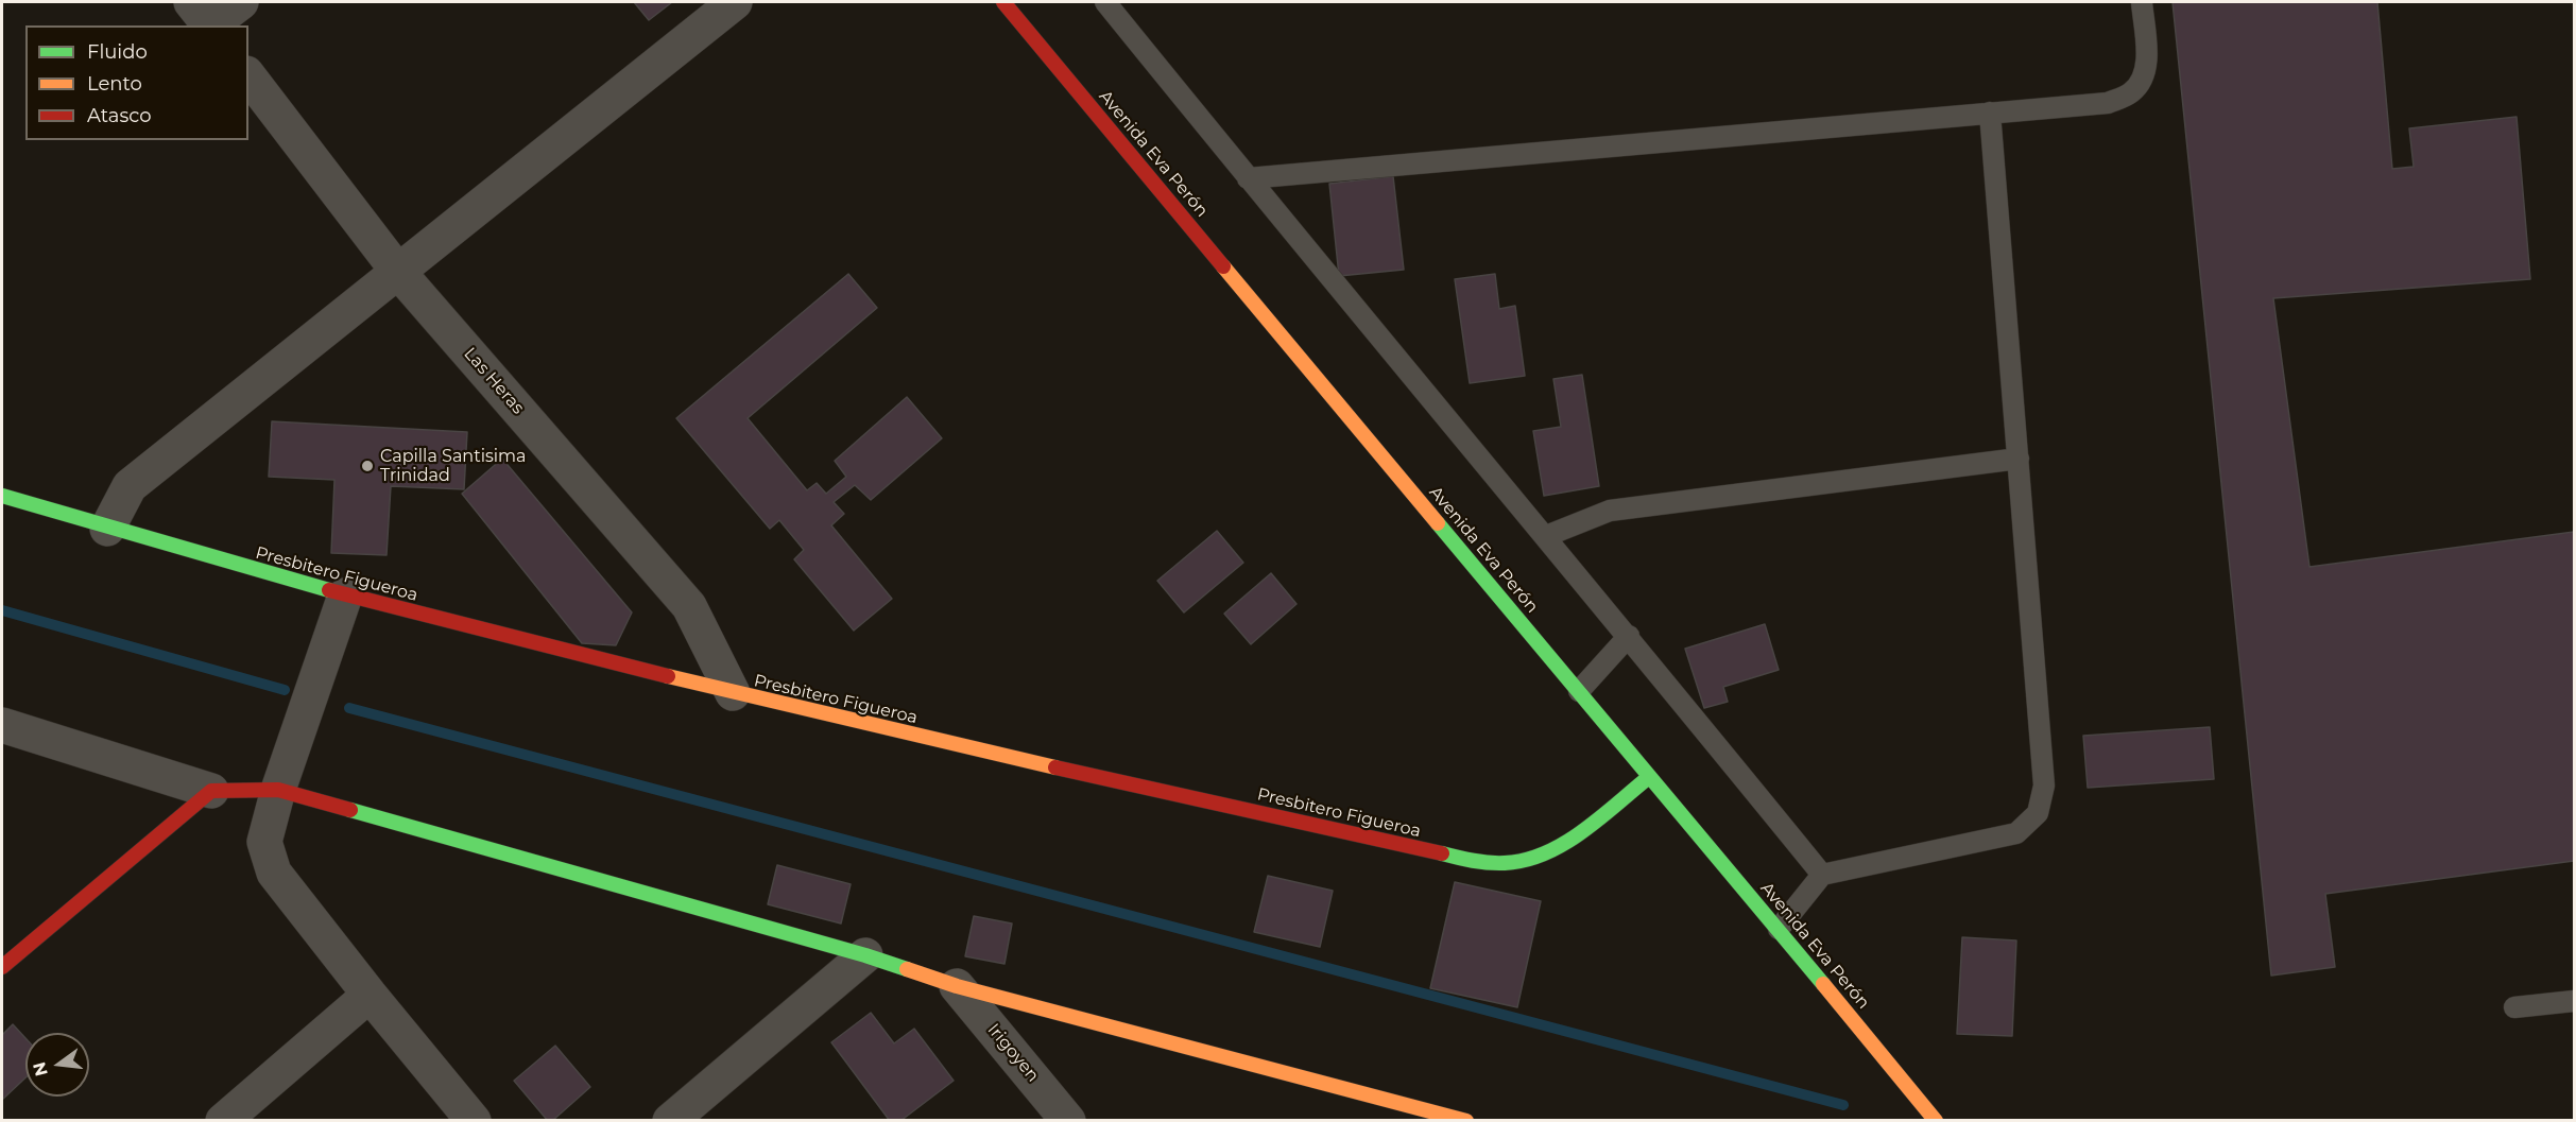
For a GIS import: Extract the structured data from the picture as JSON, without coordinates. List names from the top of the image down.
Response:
{
  "streets": {
    "street": [
      "Avenida Eva Perón",
      "Las Heras",
      "Presbitero Figueroa",
      "Irigoyen"
    ]
  },
  "crossings": [
    ["Avenida Eva Perón", "Presbitero Figueroa"],
    ["Las Heras", "Presbitero Figueroa"]
  ],
  "places": ["Capilla Santisima Trinidad"],
  "legend": ["Fluido", "Lento", "Atasco"],
  "north": "left"
}
